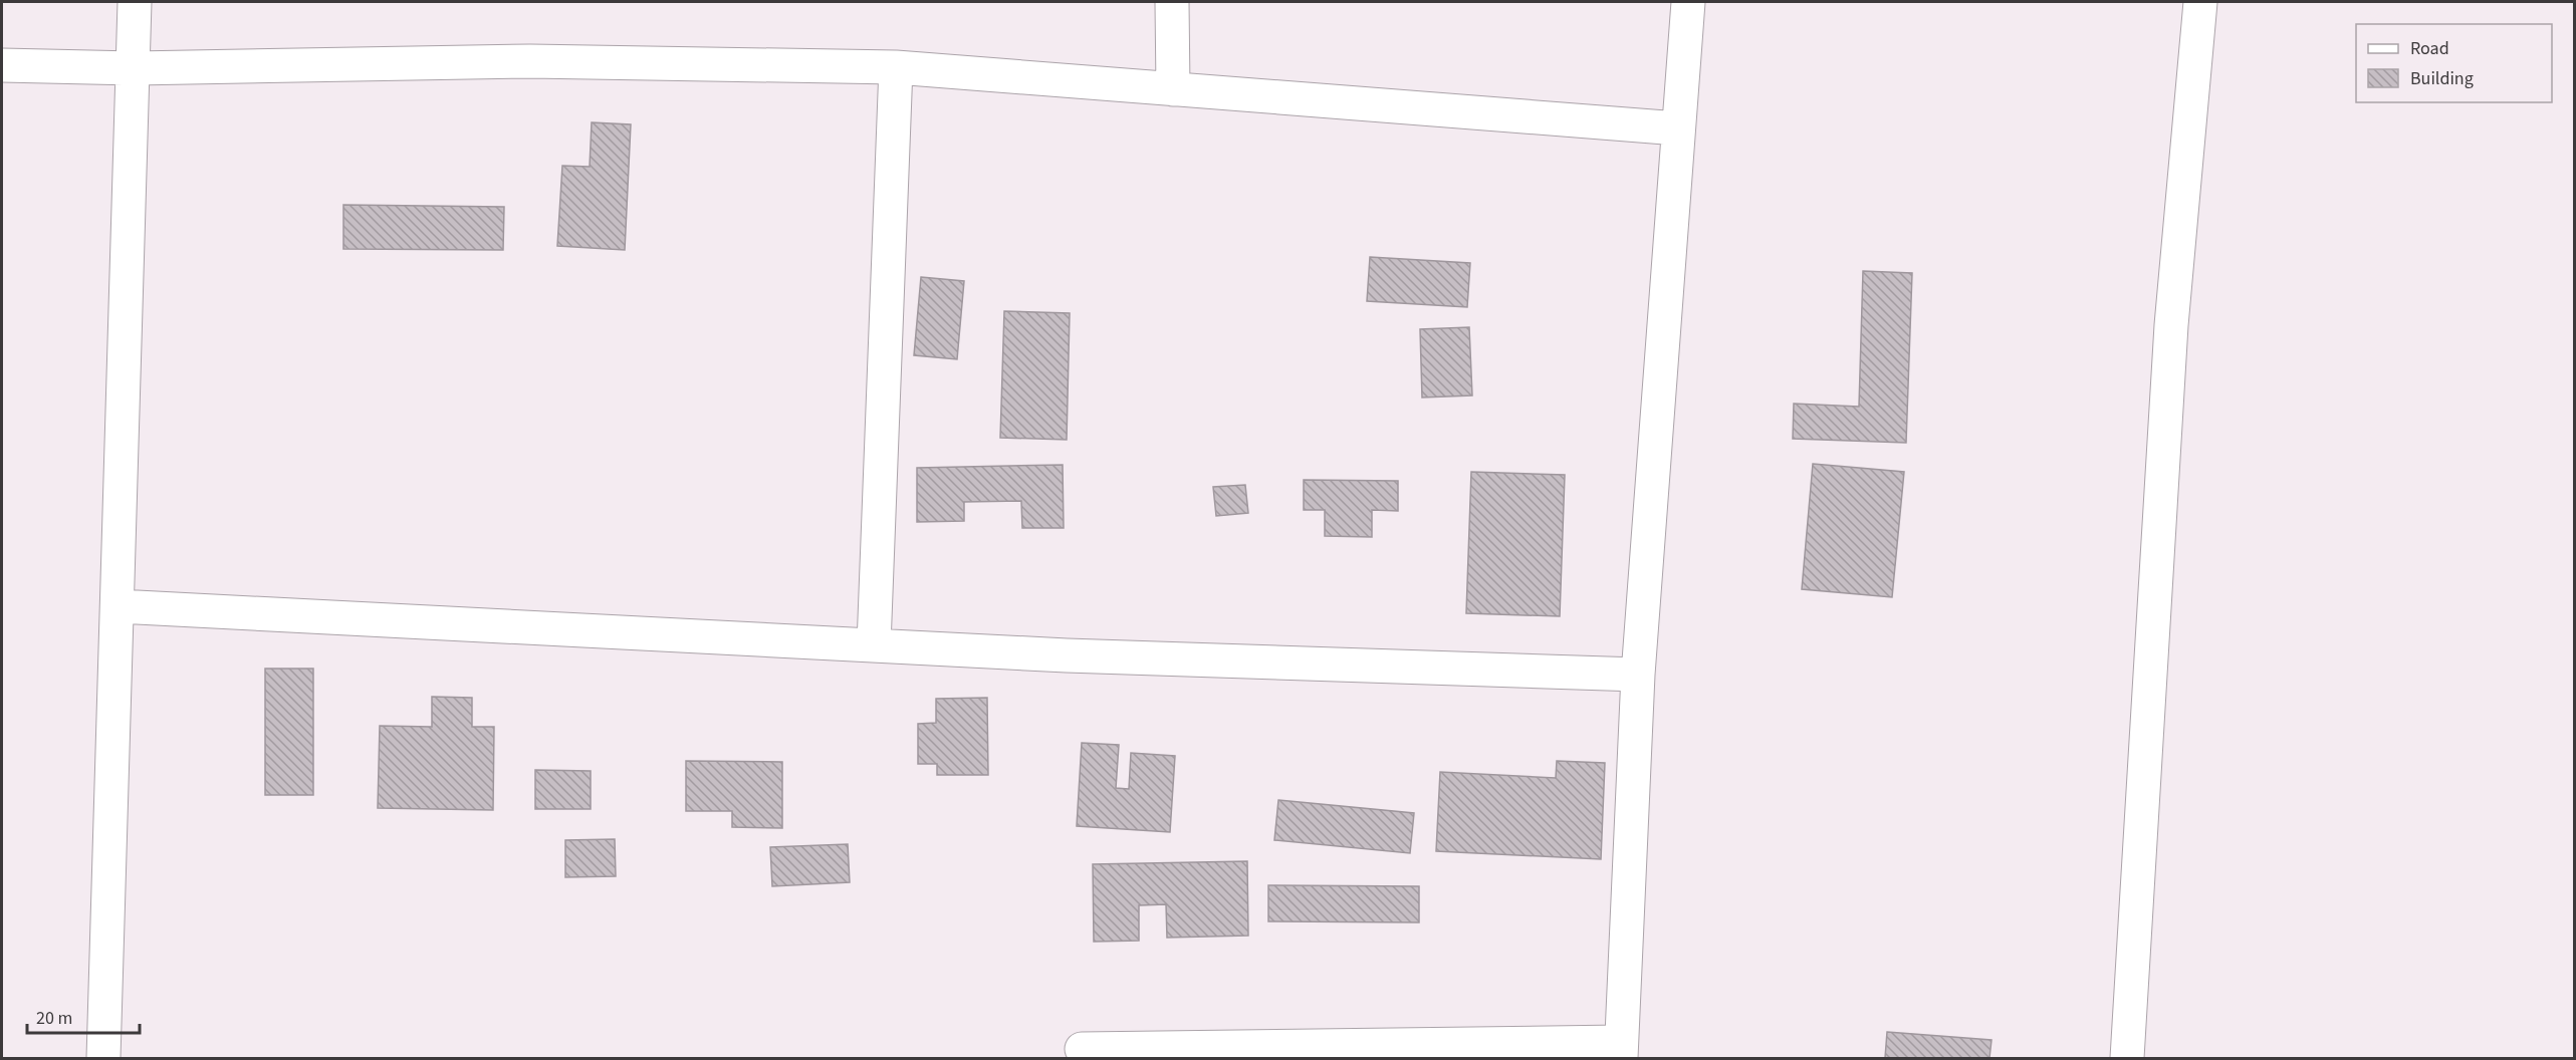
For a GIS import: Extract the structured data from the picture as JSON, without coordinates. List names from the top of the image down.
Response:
{
  "legend": ["Road", "Building"],
  "scale_bar": "20 m"
}
